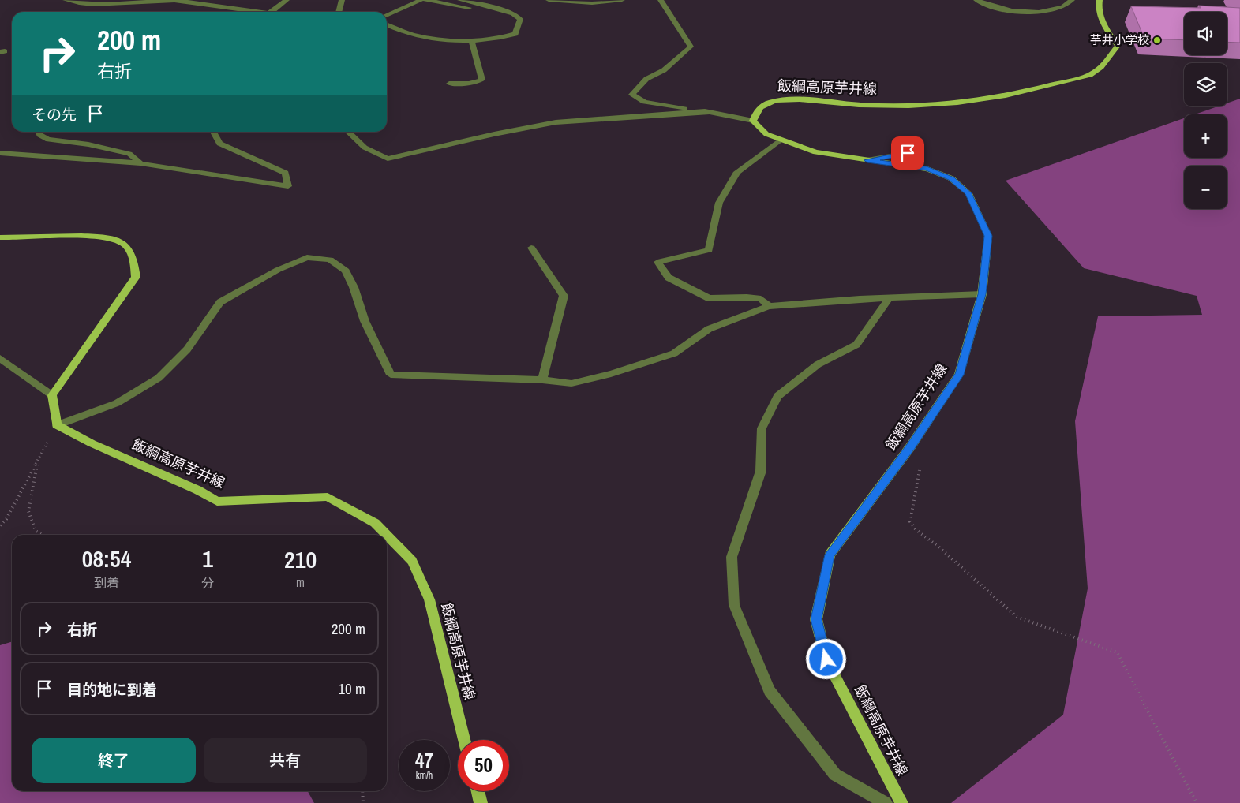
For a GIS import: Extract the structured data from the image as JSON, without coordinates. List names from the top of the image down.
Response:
{
  "streets": {
    "main road": ["飯綱高原芋井線"]
  },
  "places": ["芋井小学校"],
  "page": {
    "map_buttons": ["+", "−"],
    "turn": ["200 m", "右折"],
    "then": "その先",
    "eta": [
      "08:54",
      "到着",
      "1",
      "分",
      "210",
      "m"
    ],
    "list": [
      {
        "name": "右折",
        "value": "200 m"
      },
      {
        "name": "目的地に到着",
        "value": "10 m"
      }
    ],
    "buttons": ["終了", "共有"],
    "speed": "47 km/h",
    "limit": "50"
  }
}
